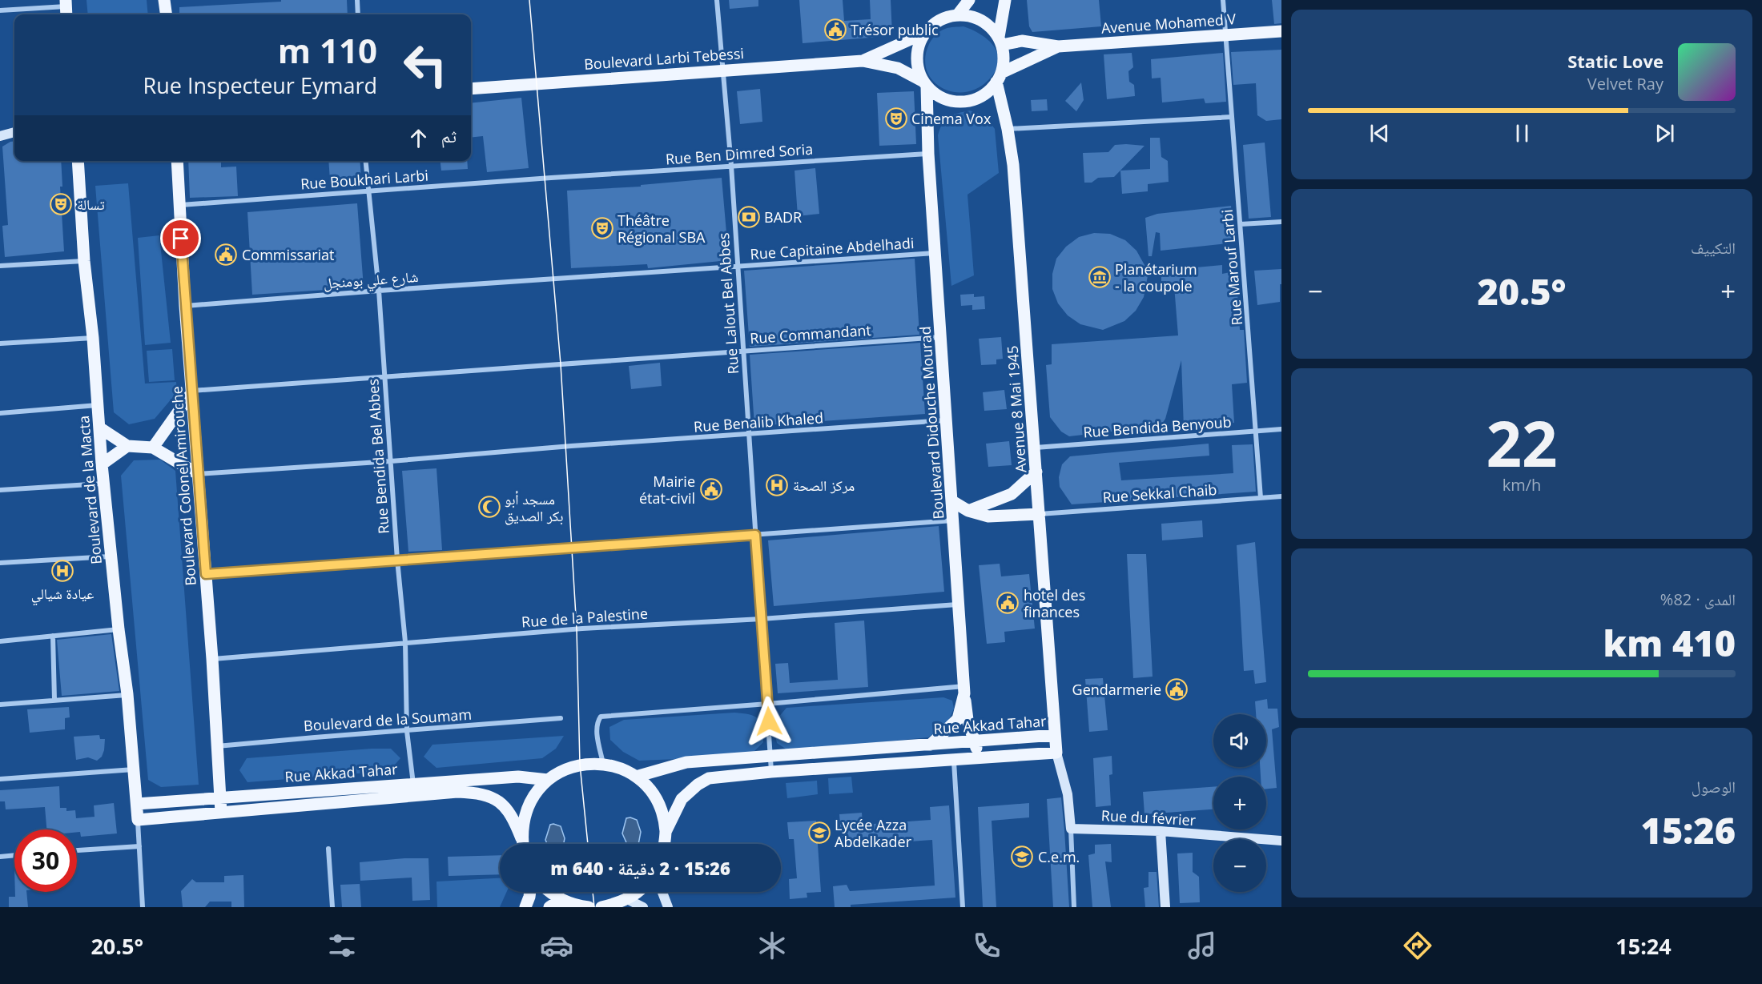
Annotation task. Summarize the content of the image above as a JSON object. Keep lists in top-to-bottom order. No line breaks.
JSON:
{"streets":{"main road":["Avenue Mohamed V","Boulevard Larbi Tebessi","Avenue 8 Mai 1945","Boulevard Didouche Mourad","Boulevard Colonel Amirouche","Boulevard de la Macta","Rue Akkad Tahar"],"street":["Rue Ben Dimred Soria","Rue Boukhari Larbi","Rue Capitaine Abdelhadi","Rue Marouf Larbi","شارع علي بومنجل","Rue Lalout Bel Abbes","Rue Commandant","Rue Benalib Khaled","Rue Bendida Benyoub","Rue Bendida Bel Abbes","Rue Sekkal Chaib","Rue de la Palestine","Boulevard de la Soumam","Rue du février"]},"crossings":[["Avenue Mohamed V","Rue Marouf Larbi"],["Boulevard Larbi Tebessi","Rue Lalout Bel Abbes"],["Rue Ben Dimred Soria","Rue Boukhari Larbi"],["Rue Ben Dimred Soria","Rue Lalout Bel Abbes"],["Rue Ben Dimred Soria","Boulevard Didouche Mourad"],["Rue Boukhari Larbi","Rue Bendida Bel Abbes"],["Rue Boukhari Larbi","Boulevard Colonel Amirouche"],["Rue Capitaine Abdelhadi","شارع علي بومنجل"],["Rue Capitaine Abdelhadi","Rue Lalout Bel Abbes"],["Rue Capitaine Abdelhadi","Boulevard Didouche Mourad"],["Rue Marouf Larbi","Rue Bendida Benyoub"],["Rue Marouf Larbi","Rue Sekkal Chaib"],["شارع علي بومنجل","Rue Bendida Bel Abbes"],["شارع علي بومنجل","Boulevard Colonel Amirouche"],["Rue Lalout Bel Abbes","Rue Commandant"],["Rue Lalout Bel Abbes","Rue Benalib Khaled"],["Rue Lalout Bel Abbes","Rue de la Palestine"],["Rue Lalout Bel Abbes","Rue Akkad Tahar"],["Rue Commandant","Boulevard Didouche Mourad"],["Rue Commandant","Rue Bendida Bel Abbes"],["Rue Commandant","Boulevard Colonel Amirouche"],["Avenue 8 Mai 1945","Boulevard Didouche Mourad"],["Avenue 8 Mai 1945","Rue Bendida Benyoub"],["Avenue 8 Mai 1945","Rue Sekkal Chaib"],["Avenue 8 Mai 1945","Rue Akkad Tahar"],["Rue Benalib Khaled","Boulevard Didouche Mourad"],["Rue Benalib Khaled","Rue Bendida Bel Abbes"],["Rue Benalib Khaled","Boulevard Colonel Amirouche"],["Boulevard Didouche Mourad","Rue de la Palestine"],["Boulevard Didouche Mourad","Rue Akkad Tahar"],["Rue Bendida Bel Abbes","Rue de la Palestine"],["Rue Bendida Bel Abbes","Boulevard de la Soumam"],["Rue Bendida Bel Abbes","Rue Akkad Tahar"],["Boulevard Colonel Amirouche","Rue de la Palestine"],["Boulevard Colonel Amirouche","Boulevard de la Soumam"],["Boulevard Colonel Amirouche","Rue Akkad Tahar"],["Boulevard de la Macta","Rue Akkad Tahar"]],"places":{"public building":["Trésor public","Commissariat","Mairie état-civil","hotel des finances","Gendarmerie"],"theatre":["Cinema Vox","تسالة","Théâtre Régional SBA"],"bank":["BADR"],"museum":["Planétarium - la coupole"],"hospital":["مركز الصحة","عيادة شيالي"],"mosque":["مسجد أبو بكر الصديق"],"school or university":["Lycée Azza Abdelkader","C.e.m."]},"page":{"turn":["110 m","Rue Inspecteur Eymard"],"song":["Static Love","Velvet Ray"],"then":"ثم","tile":["التكييف",["22","km/h"],["المدى · 82%","410 km"],["الوصول","15:26"]],"heat":["−","20.5°","+"],"map_buttons":["+","−"],"limit":"30","trip":"15:26 · 2 دقيقة · 640 m","tabs":["15:24","20.5°"]}}
